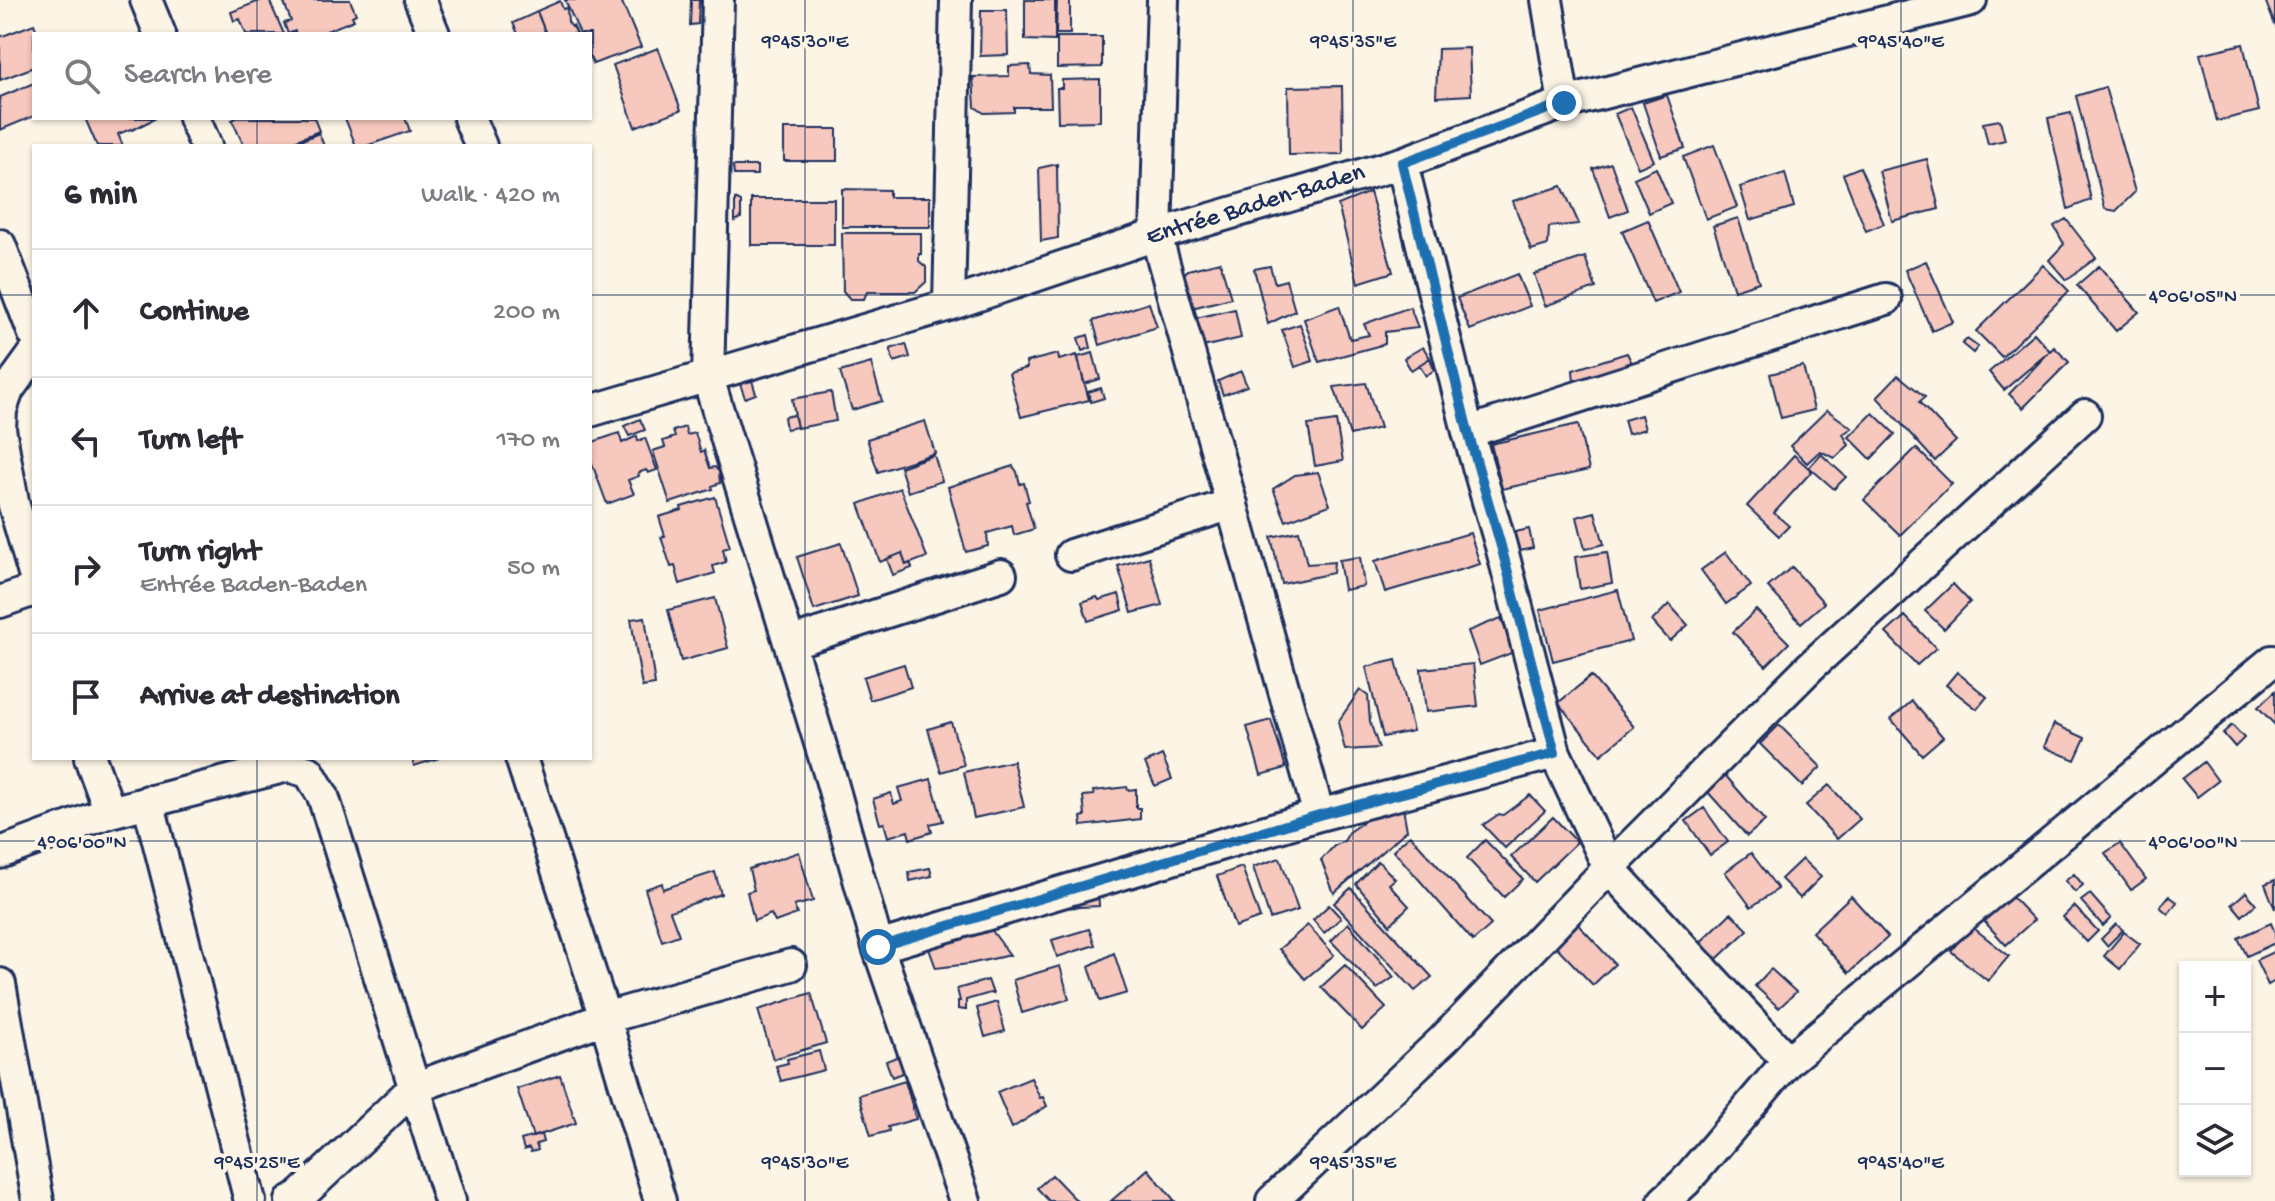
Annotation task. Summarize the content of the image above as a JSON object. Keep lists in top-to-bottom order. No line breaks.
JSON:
{"streets":{"street":["Entrée Baden-Baden"]},"page":{"search":"Search here","heading":["6 min","Walk · 420 m"],"list":[["Continue","200 m"],["Turn left","170 m"],["Turn right","Entrée Baden-Baden","50 m"],"Arrive at destination"],"map_buttons":["+","−"]},"coordinates":["9°45'30\"E","9°45'35\"E","9°45'40\"E","4°06'05\"N","4°06'00\"N","9°45'25\"E"]}
